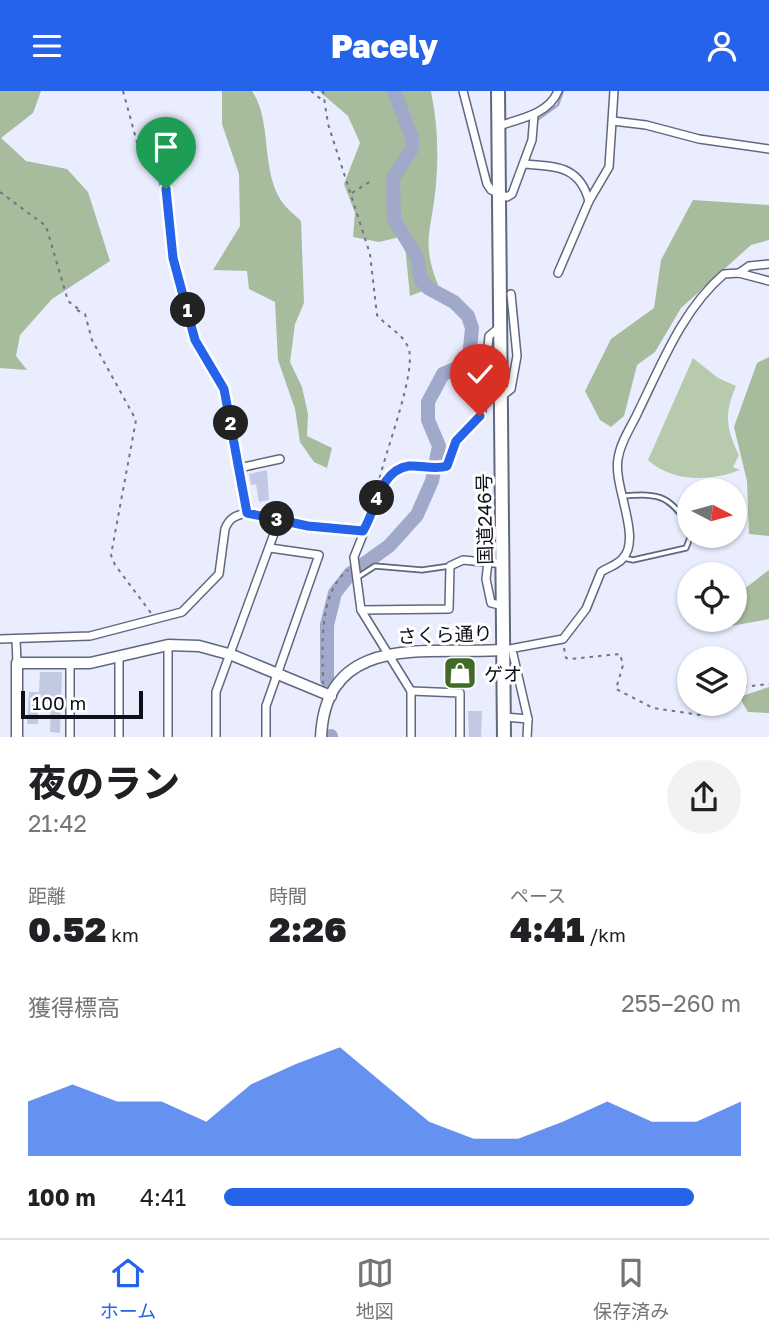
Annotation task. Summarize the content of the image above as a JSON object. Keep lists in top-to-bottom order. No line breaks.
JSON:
{"streets":{"highway":["国道246号"],"street":["さくら通り"]},"crossings":[["国道246号","さくら通り"]],"places":{"shop":["ゲオ"]},"scale_bar":"100 m","north":"right","page":{"header":"Pacely","pins":["1","2","4","3"],"scale":"100 m","heading":["夜のラン","21:42"],"stats":[["距離","0.52 km"],["時間","2:26"],["ペース","4:41 /km"]],"chart":["獲得標高","255–260 m"],"list":[{"name":"100 m","note":"4:41"}],"tabs":["ホーム","地図","保存済み"]}}
